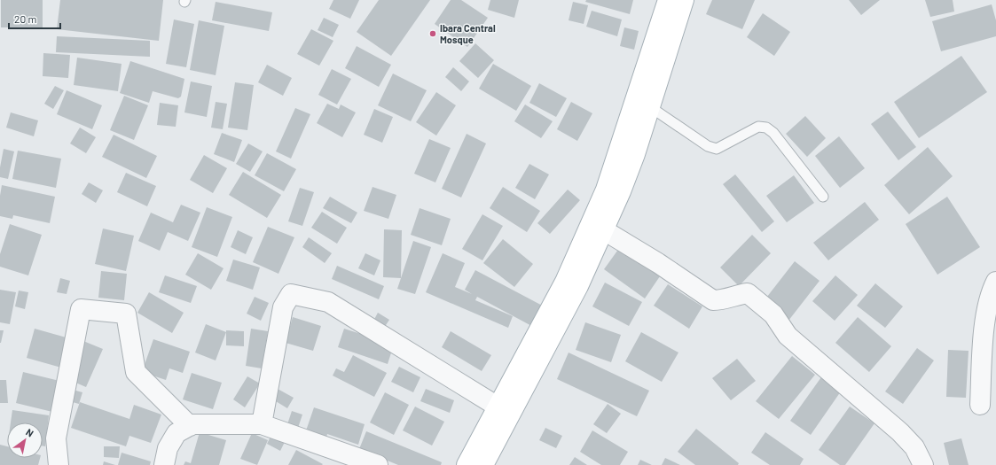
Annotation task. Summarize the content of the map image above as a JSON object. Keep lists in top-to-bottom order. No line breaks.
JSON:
{"places":["Ibara Central Mosque"],"scale_bar":"20 m","north":"top right"}
